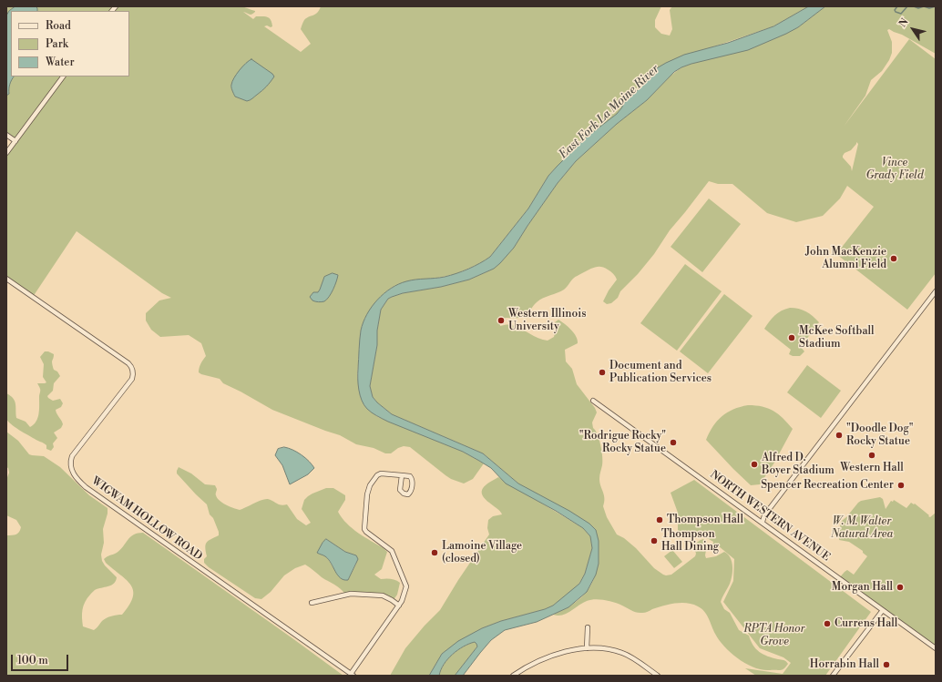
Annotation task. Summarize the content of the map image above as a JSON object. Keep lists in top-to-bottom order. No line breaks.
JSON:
{"streets":{"street":["NORTH WESTERN AVENUE","WIGWAM HOLLOW ROAD"]},"water":["East Fork La Moine River"],"parks":["Vince Grady Field","W. M. Walter Natural Area","RPTA Honor Grove"],"places":["John MacKenzie Alumni Field","Western Illinois University","McKee Softball Stadium","Document and Publication Services","\"Doodle Dog\" Rocky Statue","\"Rodrigue Rocky\" Rocky Statue","Western Hall","Alfred D. Boyer Stadium","Spencer Recreation Center","Thompson Hall","Thompson Hall Dining","Lamoine Village (closed)","Morgan Hall","Currens Hall","Horrabin Hall"],"legend":["Road","Park","Water"],"scale_bar":"100 m","north":"top left"}
